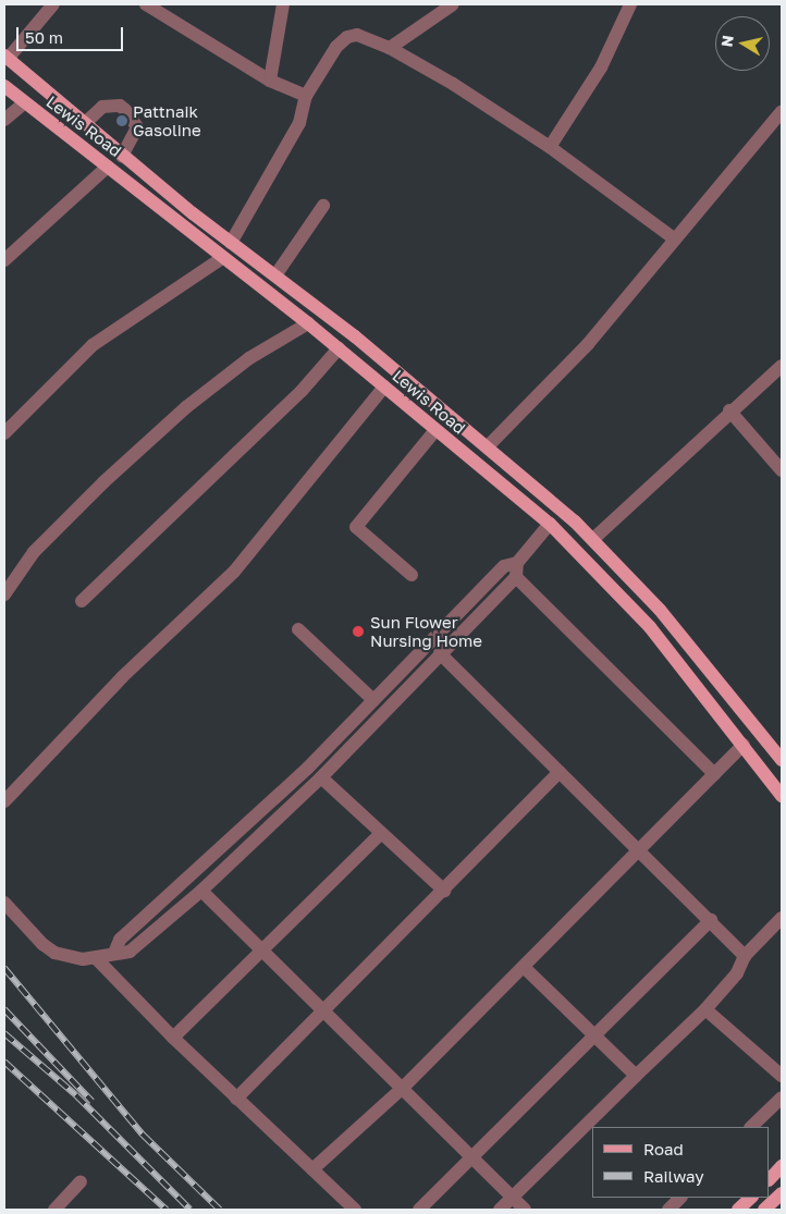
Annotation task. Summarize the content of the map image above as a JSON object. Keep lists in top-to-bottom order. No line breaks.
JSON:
{"streets":{"main road":["Lewis Road"]},"places":["Pattnaik Gasoline","Sun Flower Nursing Home"],"legend":["Road","Railway"],"scale_bar":"50 m","north":"left"}
